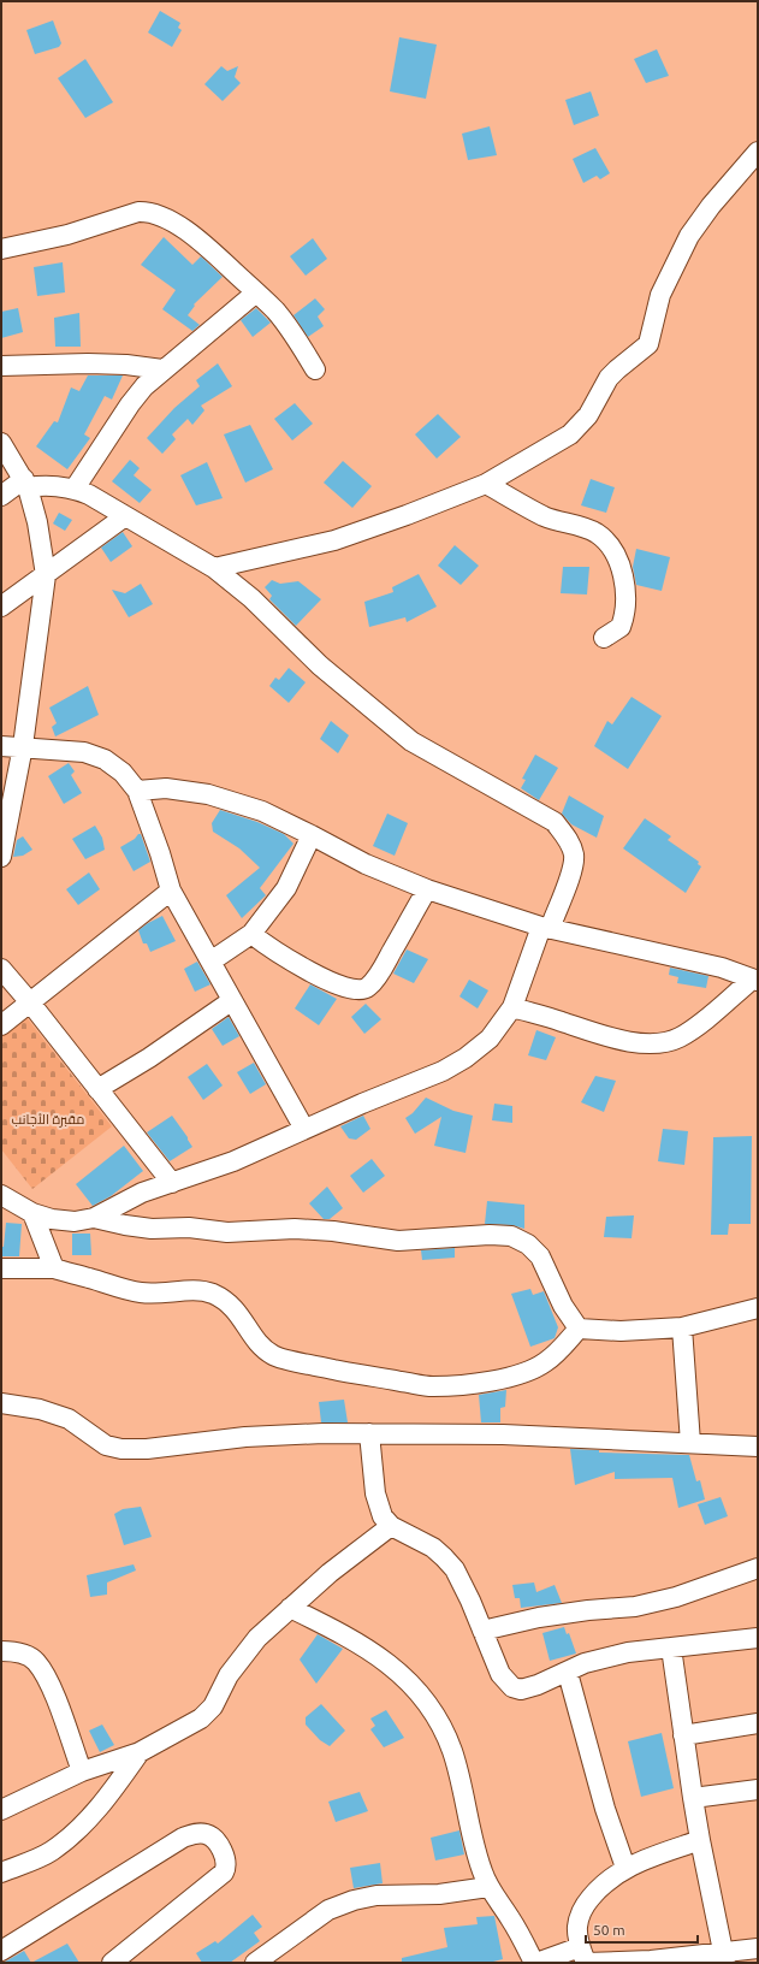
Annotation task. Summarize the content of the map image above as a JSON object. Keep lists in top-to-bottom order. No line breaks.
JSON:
{"parks":["مقبرة الأجانب"],"scale_bar":"50 m"}
